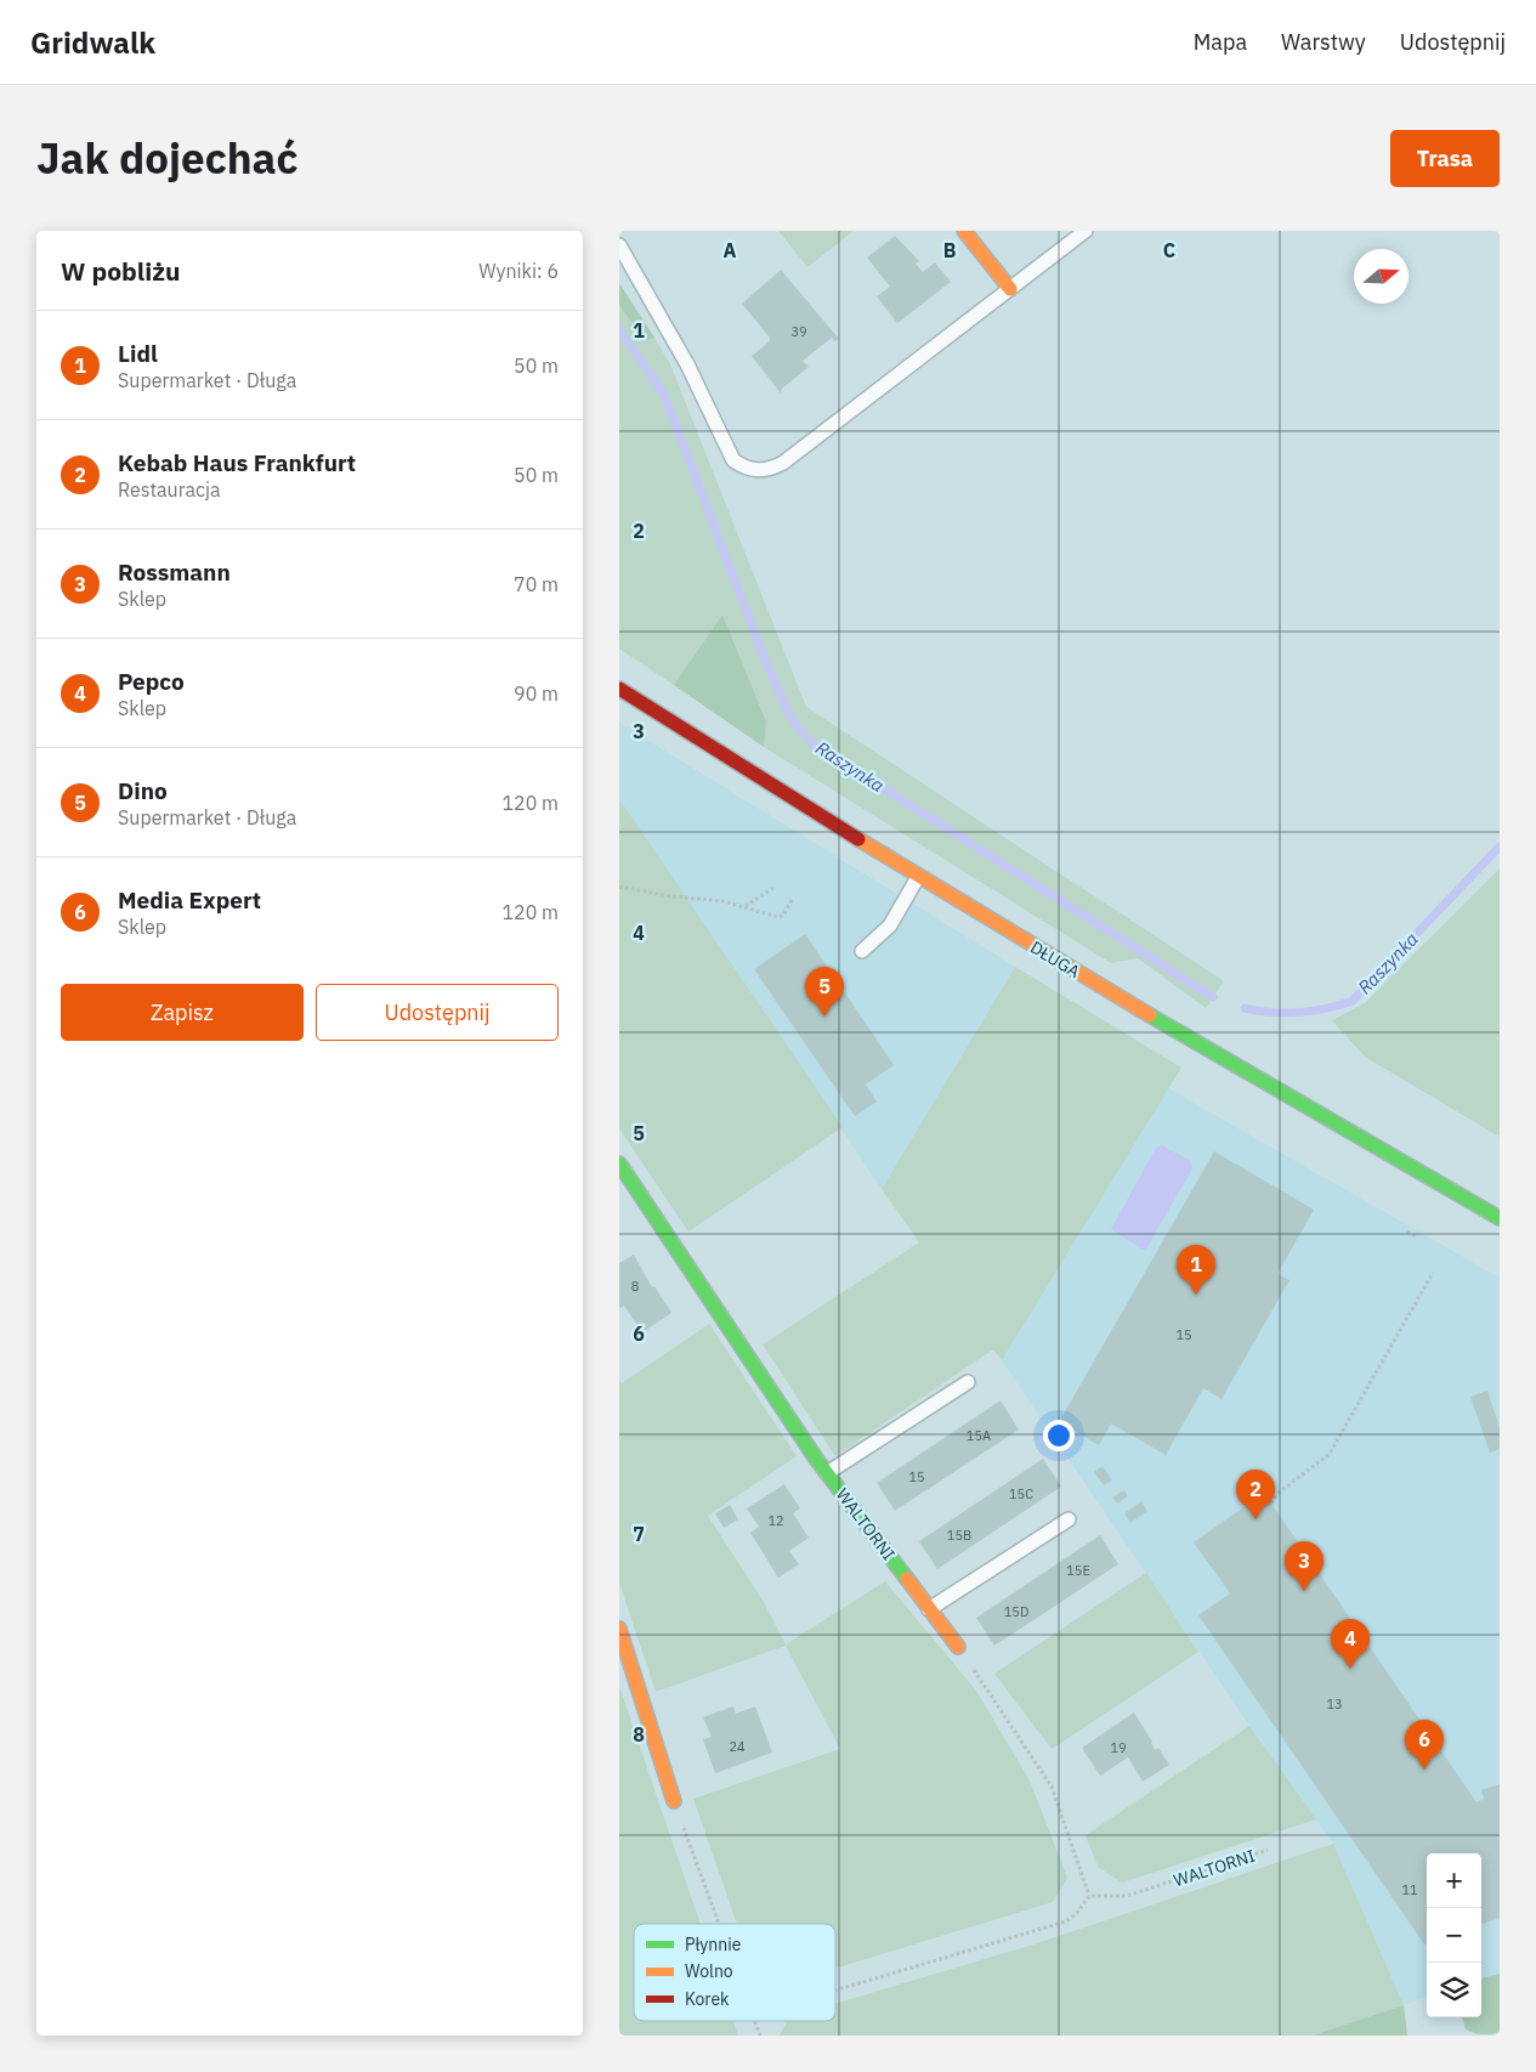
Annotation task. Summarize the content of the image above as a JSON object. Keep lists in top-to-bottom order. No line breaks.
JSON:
{"streets":{"street":["DŁUGA","WALTORNI"]},"water":["Raszynka"],"house_numbers":["39","8","15","15A","15","15C","12","15B","15E","15D","13","24","19","11"],"legend":["Płynnie","Wolno","Korek"],"north":"right","page":{"header":"Gridwalk","nav":["Mapa","Warstwy","Udostępnij"],"title":"Jak dojechać","buttons":["Trasa",["Zapisz","Udostępnij"]],"heading":["W pobliżu","Wyniki: 6"],"list":[{"mark":"1","name":"Lidl","note":"Supermarket · Długa","value":"50 m"},{"mark":"2","name":"Kebab Haus Frankfurt","note":"Restauracja","value":"50 m"},{"mark":"3","name":"Rossmann","note":"Sklep","value":"70 m"},{"mark":"4","name":"Pepco","note":"Sklep","value":"90 m"},{"mark":"5","name":"Dino","note":"Supermarket · Długa","value":"120 m"},{"mark":"6","name":"Media Expert","note":"Sklep","value":"120 m"}],"pins":["5","1","2","3","4","6"],"map_buttons":["+","−"]},"grid":{"columns":["A","B","C"],"rows":["1","2","3","4","5","6","7","8"]}}
